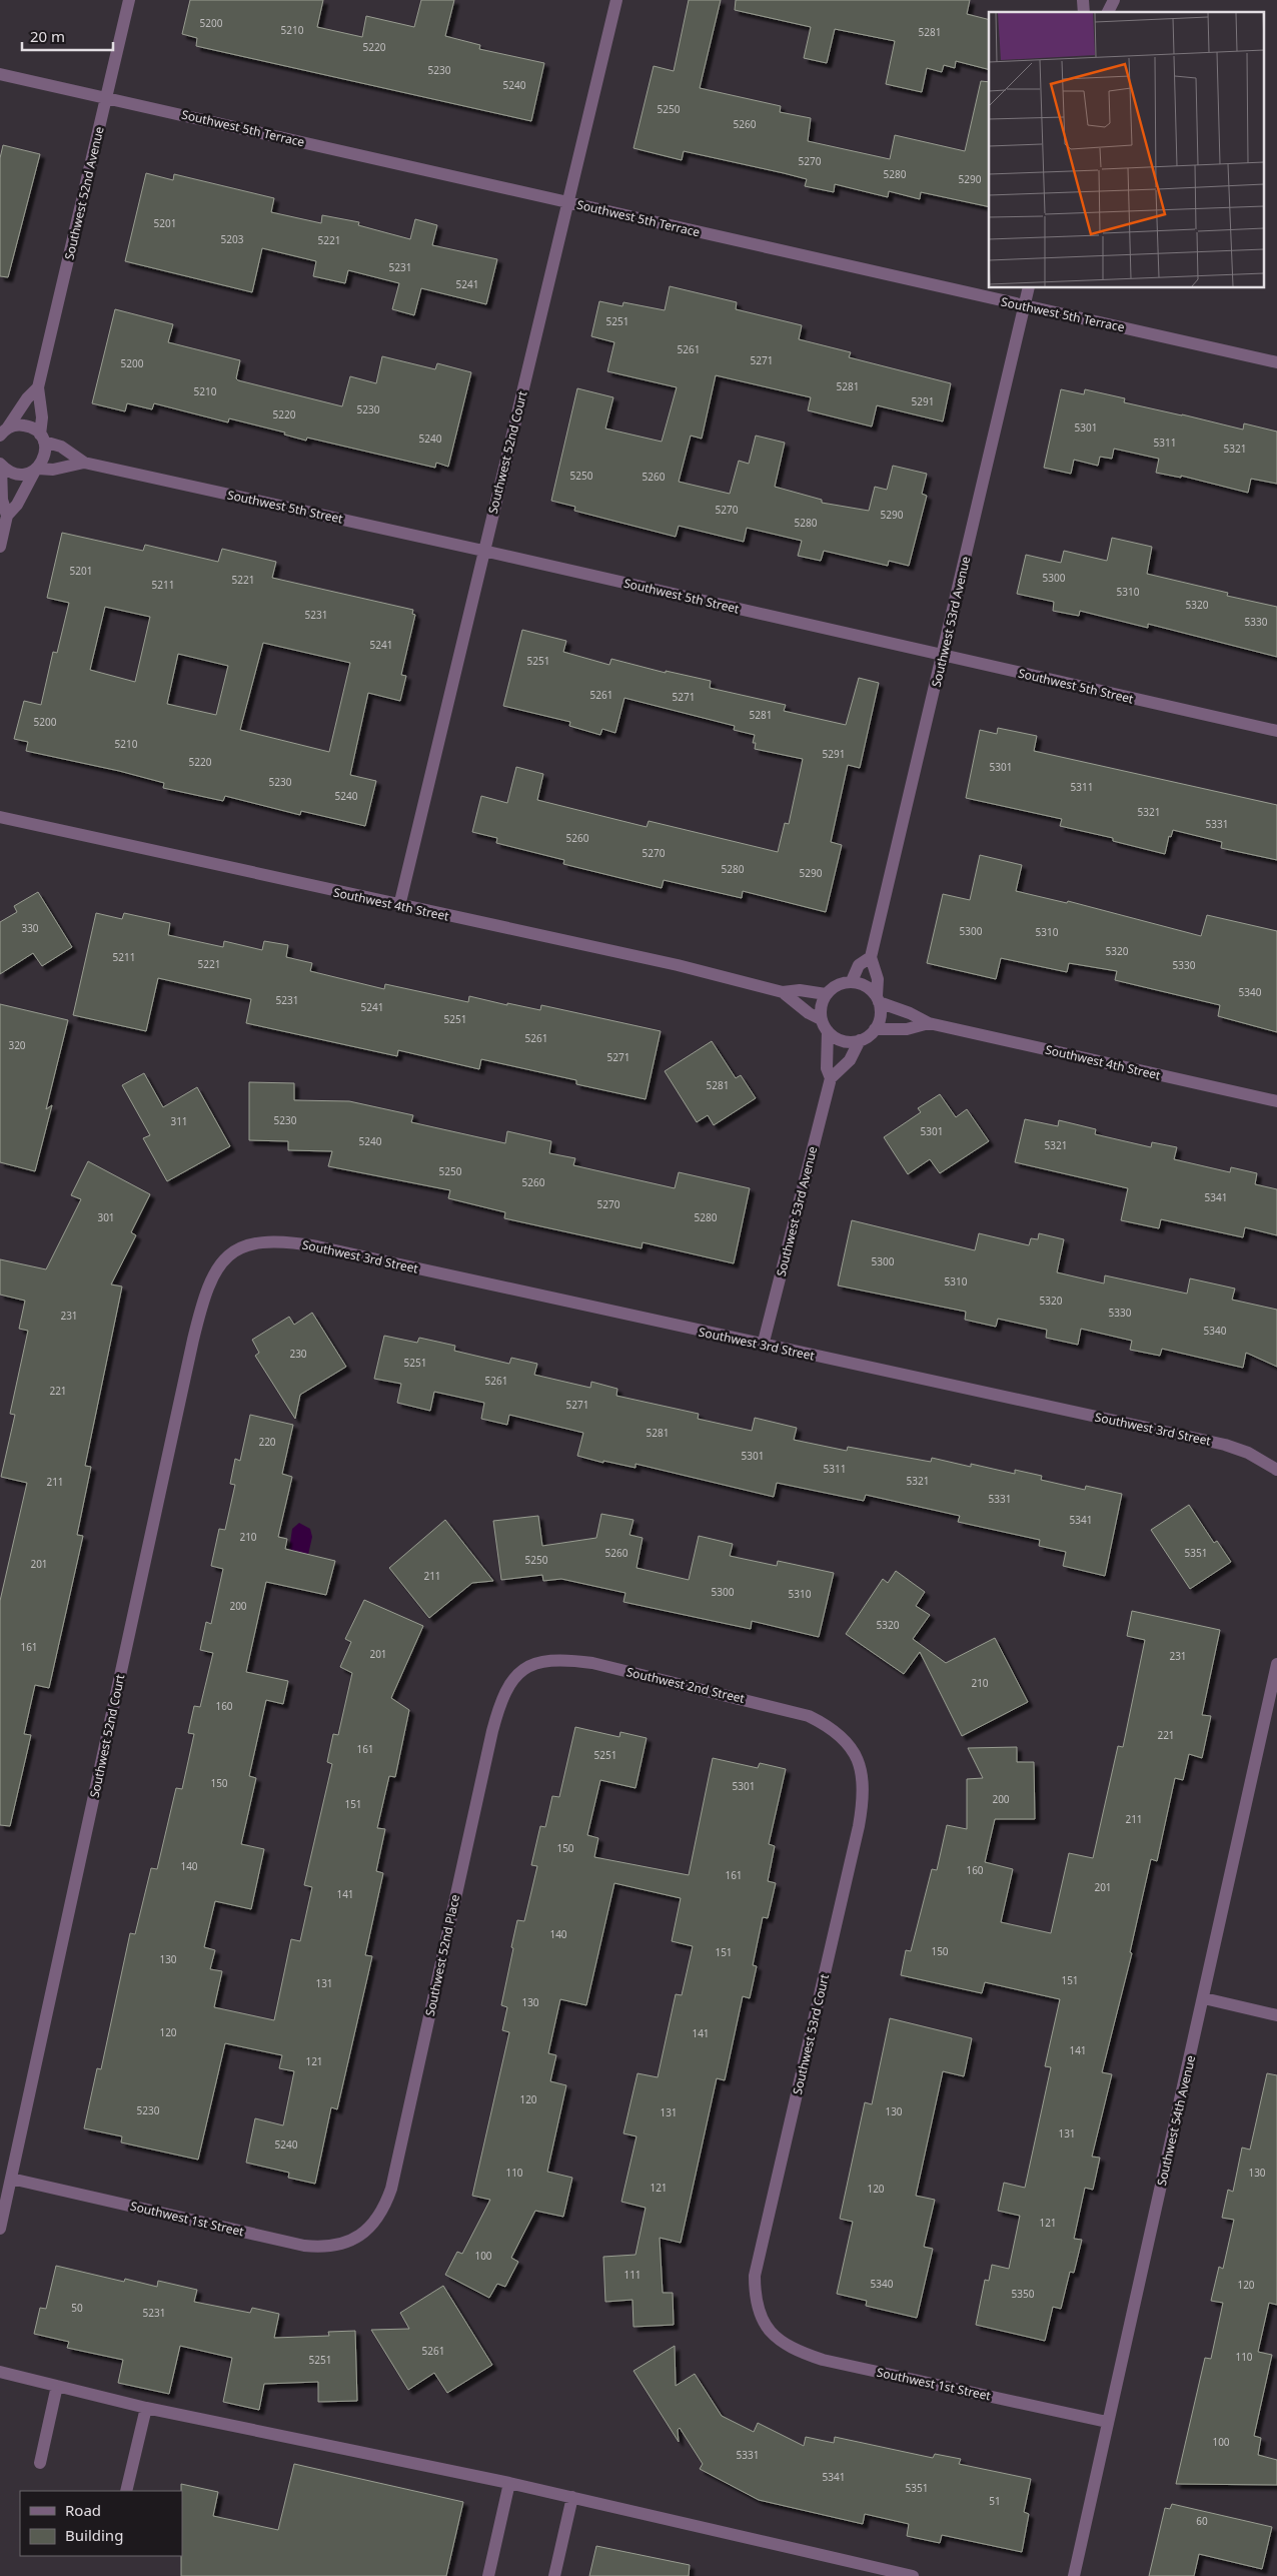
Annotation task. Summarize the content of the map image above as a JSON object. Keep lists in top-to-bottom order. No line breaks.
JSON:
{"streets":{"street":["Southwest 5th Terrace","Southwest 52nd Avenue","Southwest 52nd Court","Southwest 5th Street","Southwest 53rd Avenue","Southwest 4th Street","Southwest 3rd Street","Southwest 2nd Street","Southwest 52nd Place","Southwest 53rd Court","Southwest 54th Avenue","Southwest 1st Street"]},"crossings":[["Southwest 5th Terrace","Southwest 52nd Avenue"],["Southwest 5th Terrace","Southwest 52nd Court"],["Southwest 5th Terrace","Southwest 53rd Avenue"],["Southwest 52nd Avenue","Southwest 5th Street"],["Southwest 52nd Court","Southwest 5th Street"],["Southwest 52nd Court","Southwest 4th Street"],["Southwest 52nd Court","Southwest 3rd Street"],["Southwest 52nd Court","Southwest 1st Street"],["Southwest 5th Street","Southwest 53rd Avenue"],["Southwest 53rd Avenue","Southwest 4th Street"],["Southwest 53rd Avenue","Southwest 3rd Street"],["Southwest 2nd Street","Southwest 52nd Place"],["Southwest 2nd Street","Southwest 53rd Court"],["Southwest 52nd Place","Southwest 1st Street"],["Southwest 53rd Court","Southwest 1st Street"],["Southwest 54th Avenue","Southwest 1st Street"]],"house_numbers":["5200","5210","5281","5220","5230","5240","5250","5260","5270","5280","5290","5201","5203","5221","5231","5241","5251","5261","5271","5200","5281","5210","5291","5230","5220","5301","5240","5311","5321","5250","5260","5270","5290","5280","5201","5300","5221","5211","5310","5320","5231","5330","5241","5251","5261","5271","5281","5200","5210","5291","5220","5301","5230","5311","5240","5321","5331","5260","5270","5280","5290","330","5300","5310","5320","5211","5221","5330","5340","5231","5241","5251","5261","320","5271","5281","5230","311","5301","5240","5321","5250","5260","5341","5270","301","5280","5300","5310","5320","5330","231","5340","230","5251","5261","221","5271","5281","220","5301","5311","5321","211","5331","5341","210","5260","5351","5250","201","211","5300","5310","200","5320","161","201","231","210","160","221","161","5251","150","5301","200","151","211","150","140","160","161","201","141","140","150","151","130","151","131","130","120","141","141","121","120","5230","130","131","131","5240","110","130","121","120","121","100","111","5340","120","5350","50","5231","5261","110","5251","100","5331","5341","5351","51","60"],"legend":["Road","Building"],"scale_bar":"20 m"}
